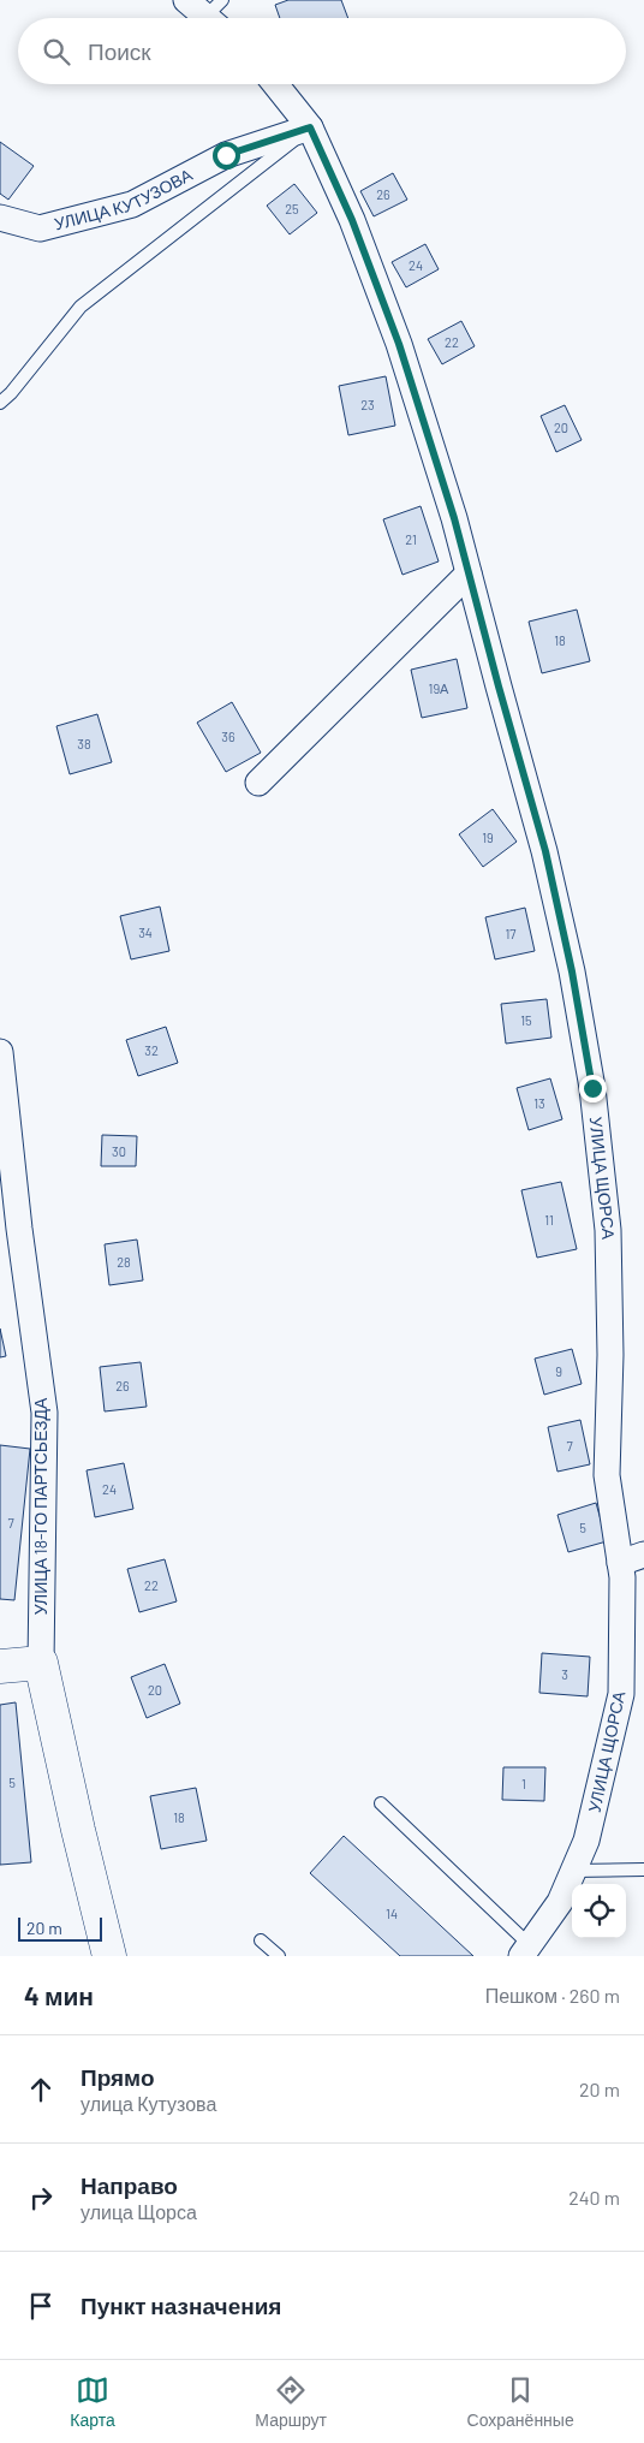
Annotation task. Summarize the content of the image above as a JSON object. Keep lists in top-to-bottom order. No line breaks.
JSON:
{"streets":{"street":["УЛИЦА КУТУЗОВА","УЛИЦА ЩОРСА","УЛИЦА 18-ГО ПАРТСЬЕЗДА"]},"crossings":[["УЛИЦА КУТУЗОВА","УЛИЦА ЩОРСА"]],"house_numbers":["26","25","24","22","23","20","21","18","19А","36","38","19","34","17","15","32","13","30","11","28","9","26","7","24","7","5","22","3","20","5","1","18","14"],"scale_bar":"20 m","page":{"search":"Поиск","scale":"20 m","heading":["4 мин","Пешком · 260 m"],"list":[["Прямо","улица Кутузова","20 m"],["Направо","улица Щорса","240 m"],"Пункт назначения"],"nav":["Карта","Маршрут","Сохранённые"]}}
